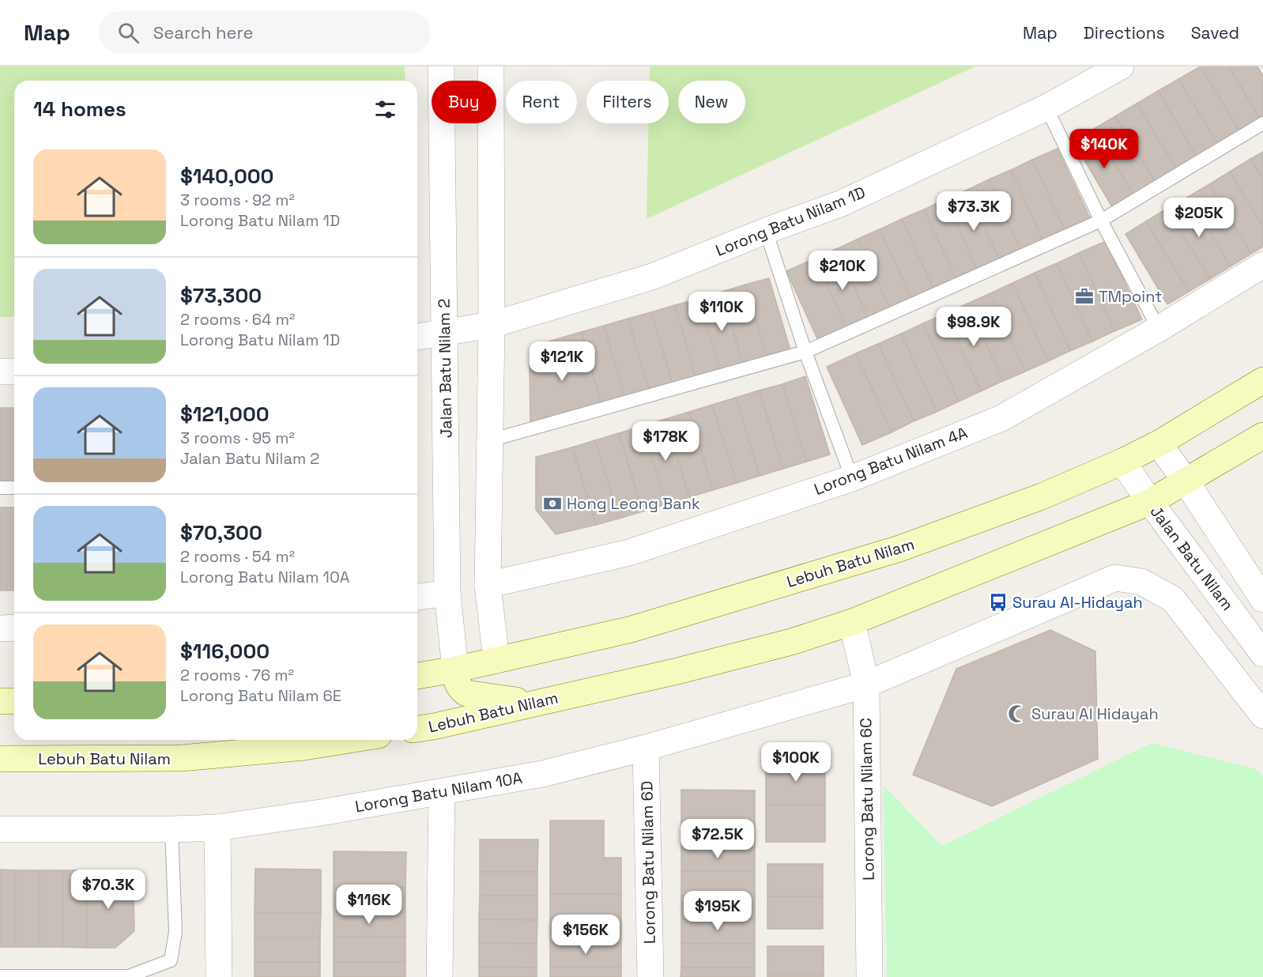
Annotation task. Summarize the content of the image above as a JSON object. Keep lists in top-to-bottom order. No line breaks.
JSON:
{"streets":{"main road":["Lebuh Batu Nilam"],"street":["Lorong Batu Nilam 1D","Jalan Batu Nilam 2","Lorong Batu Nilam 4A","Jalan Batu Nilam","Lorong Batu Nilam 10A","Lorong Batu Nilam 6C","Lorong Batu Nilam 6D"]},"crossings":[["Lorong Batu Nilam 1D","Jalan Batu Nilam 2"],["Jalan Batu Nilam 2","Lebuh Batu Nilam"],["Jalan Batu Nilam","Lebuh Batu Nilam"],["Lebuh Batu Nilam","Lorong Batu Nilam 6C"],["Lorong Batu Nilam 10A","Lorong Batu Nilam 6C"],["Lorong Batu Nilam 10A","Lorong Batu Nilam 6D"]],"places":{"office":["TMpoint"],"bank":["Hong Leong Bank"],"bus stop":["Surau Al-Hidayah"],"mosque":["Surau Al Hidayah"]},"page":{"header":"Map","search":"Search here","nav":["Map","Directions","Saved"],"chip":["Buy","Rent","Filters","New"],"heading":"14 homes","price":["$140K","$73.3K","$205K","$210K","$110K","$98.9K","$121K","$178K","$100K","$72.5K","$70.3K","$116K","$195K","$156K"],"list":[{"name":"$140,000","note":"3 rooms · 92 m² · Lorong Batu Nilam 1D"},{"name":"$73,300","note":"2 rooms · 64 m² · Lorong Batu Nilam 1D"},{"name":"$121,000","note":"3 rooms · 95 m² · Jalan Batu Nilam 2"},{"name":"$70,300","note":"2 rooms · 54 m² · Lorong Batu Nilam 10A"},{"name":"$116,000","note":"2 rooms · 76 m² · Lorong Batu Nilam 6E"}]}}
